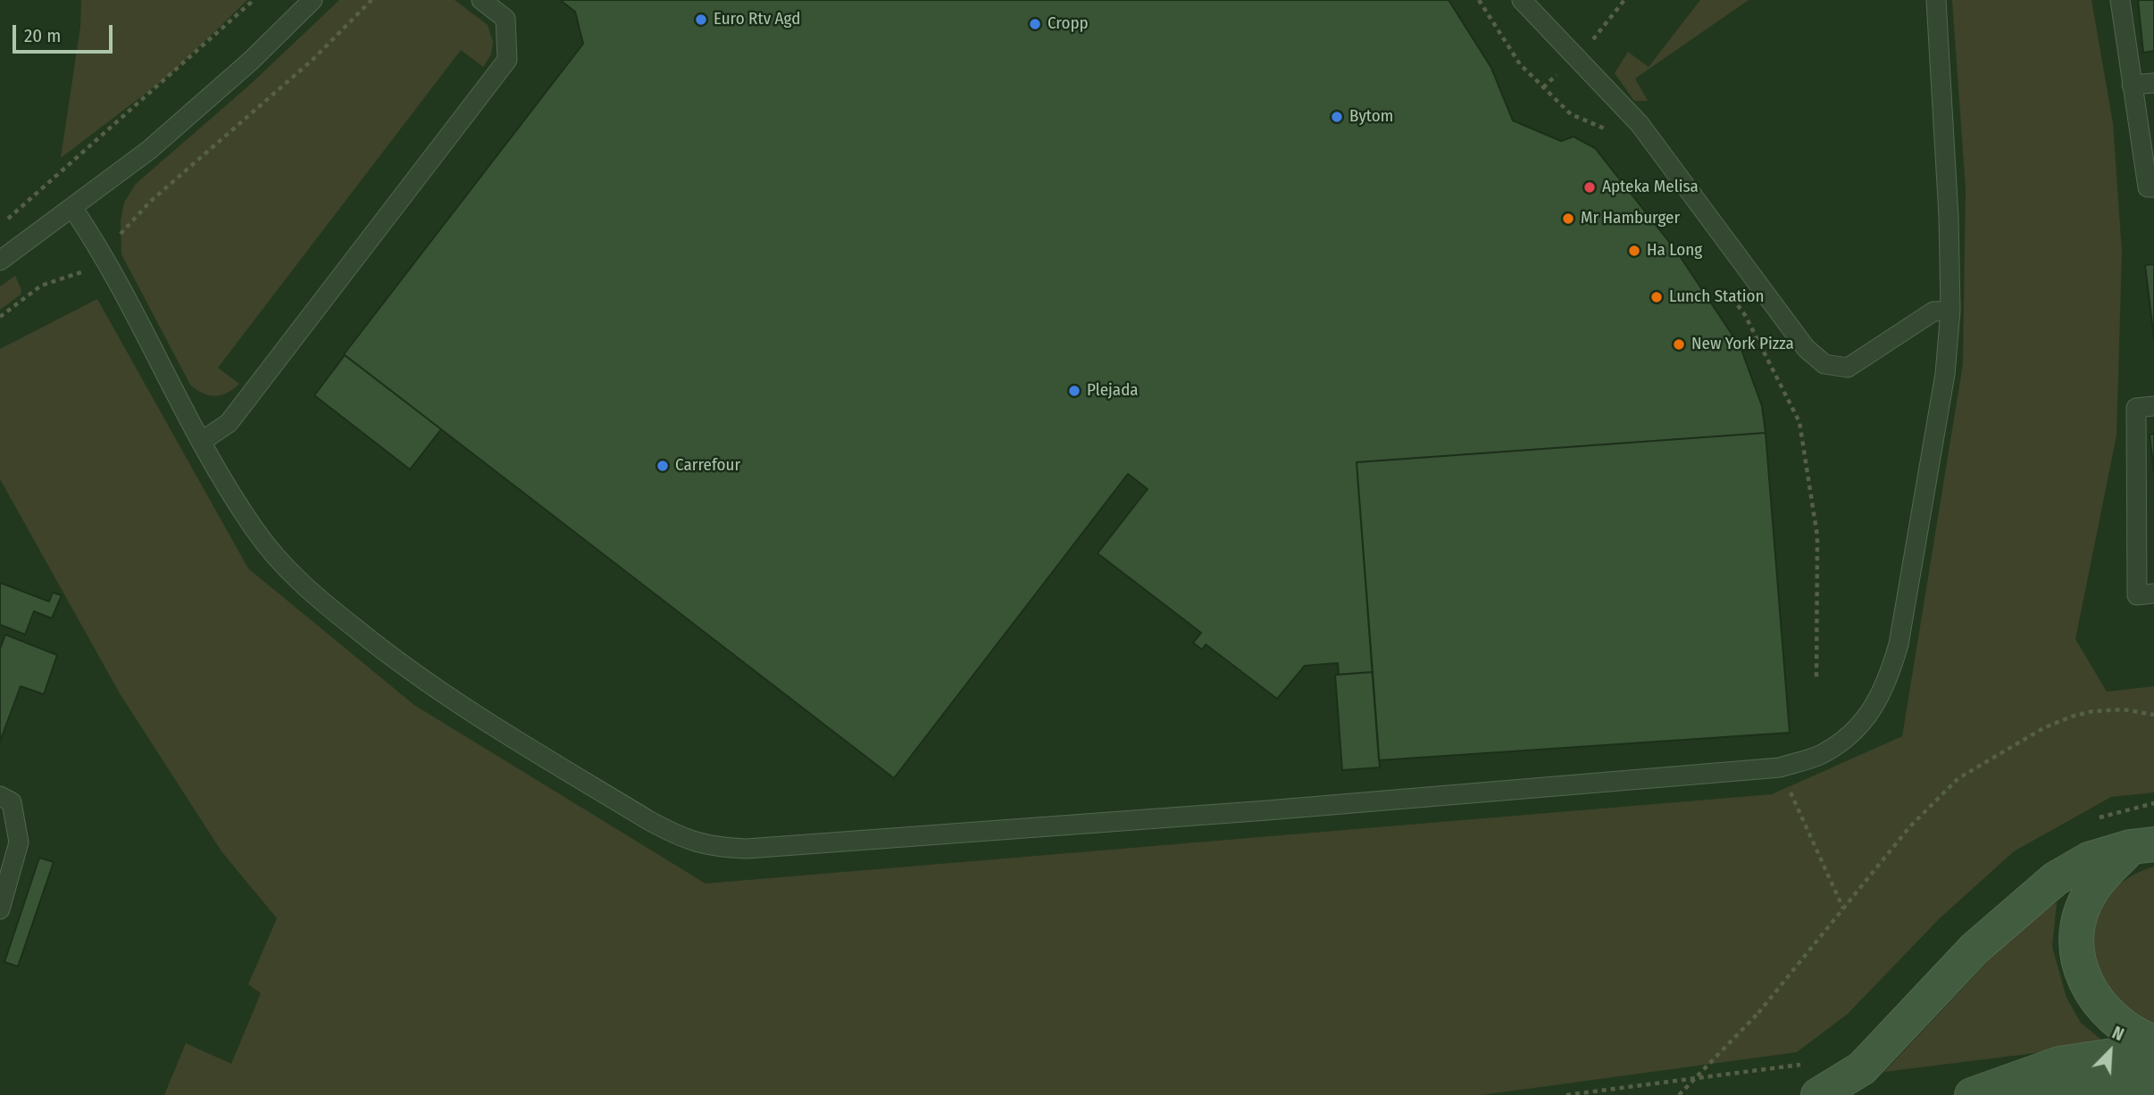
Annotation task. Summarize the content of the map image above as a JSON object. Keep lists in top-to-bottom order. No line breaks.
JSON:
{"places":["Euro Rtv Agd","Cropp","Bytom","Apteka Melisa","Mr Hamburger","Ha Long","Lunch Station","New York Pizza","Plejada","Carrefour"],"scale_bar":"20 m","north":"top right"}
